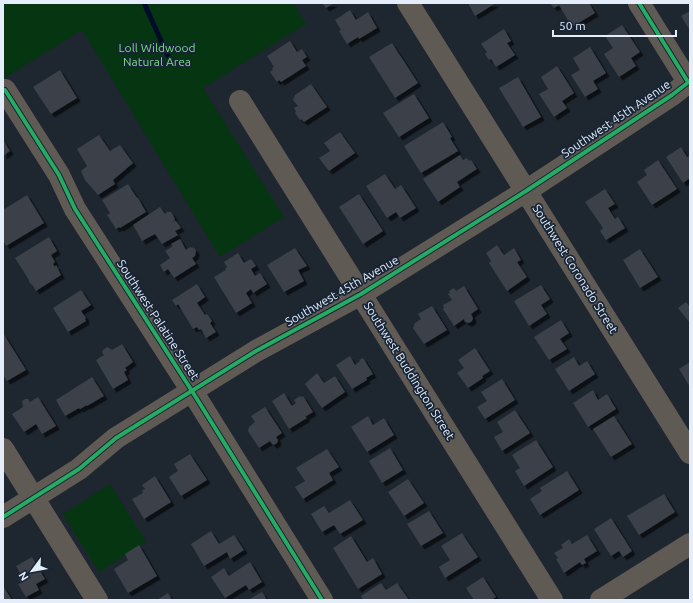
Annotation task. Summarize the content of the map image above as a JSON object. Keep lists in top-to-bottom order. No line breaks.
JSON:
{"streets":{"street":["Southwest 45th Avenue","Southwest Coronado Street","Southwest Palatine Street","Southwest Buddington Street"]},"crossings":[["Southwest 45th Avenue","Southwest Coronado Street"],["Southwest 45th Avenue","Southwest Palatine Street"],["Southwest 45th Avenue","Southwest Buddington Street"]],"parks":["Loll Wildwood Natural Area"],"scale_bar":"50 m","north":"bottom left"}
